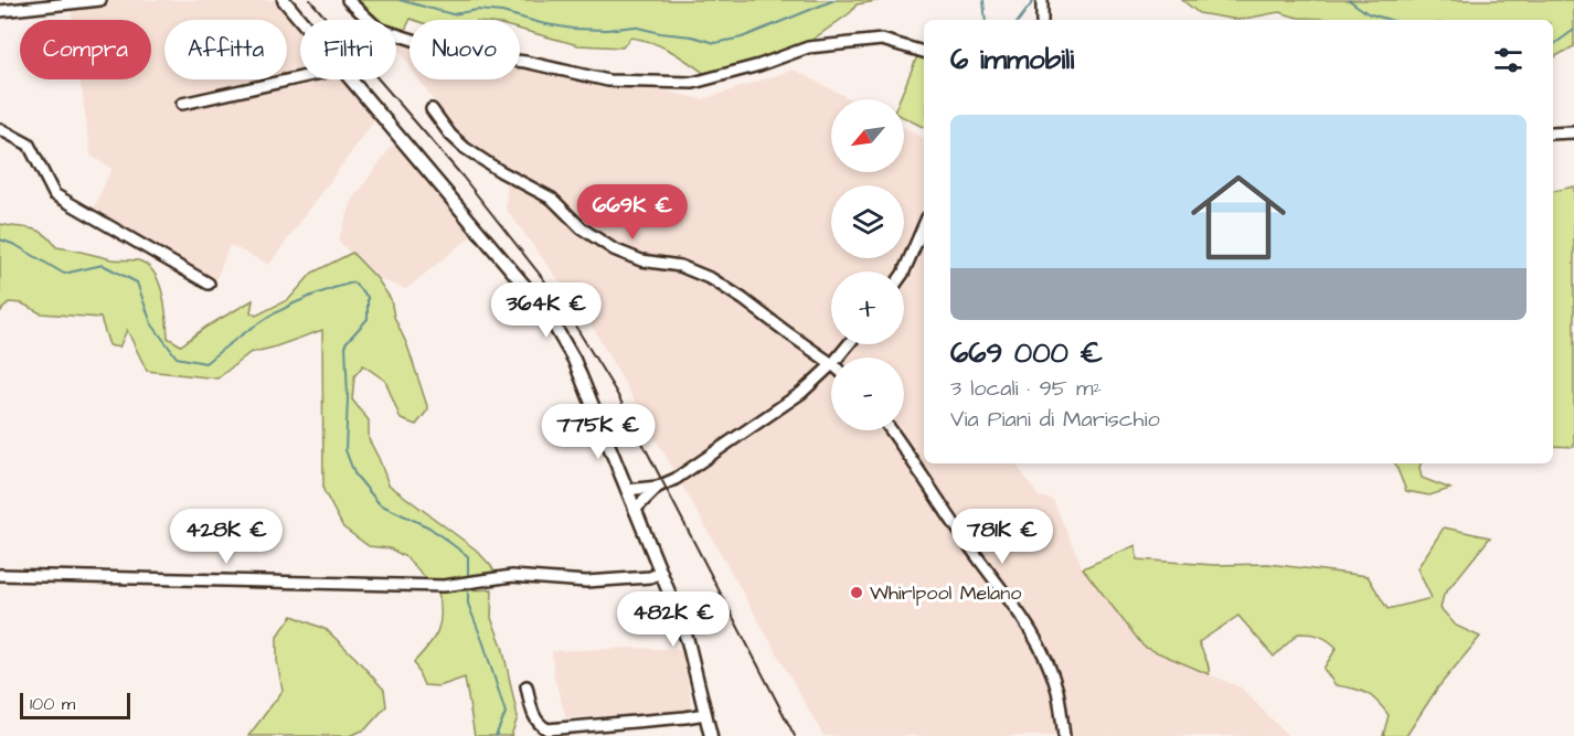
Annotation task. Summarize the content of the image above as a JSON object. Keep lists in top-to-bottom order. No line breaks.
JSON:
{"places":["Whirlpool Melano"],"scale_bar":"100 m","north":"bottom left","page":{"chip":["Compra","Affitta","Filtri","Nuovo"],"heading":"6 immobili","map_buttons":["+","−"],"list":[{"name":"669 000 €","note":"3 locali · 95 m² · Via Piani di Marischio"}],"price":["669K €","364K €","775K €","428K €","781K €","482K €"],"scale":"100 m"}}
